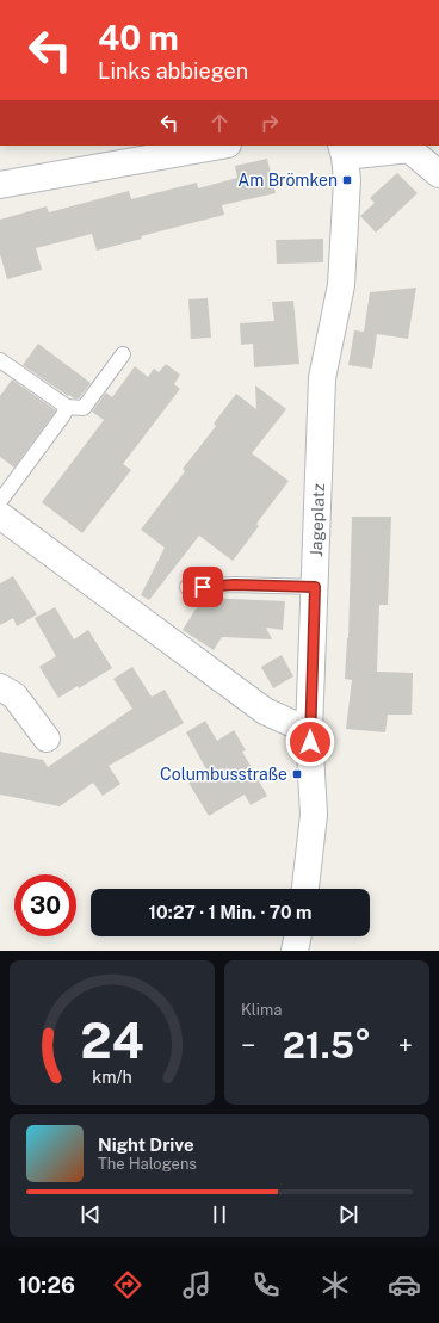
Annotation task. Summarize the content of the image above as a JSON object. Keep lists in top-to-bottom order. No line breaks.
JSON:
{"streets":{"street":["Jageplatz"]},"places":{"transit":["Am Brömken","Columbusstraße"]},"page":{"turn":["40 m","Links abbiegen"],"limit":"30","trip":"10:27 · 1 Min. · 70 m","tile":"Klima","heat":["−","21.5°","+"],"song":["Night Drive","The Halogens"],"tabs":"10:26","gauge":["24","km/h"]}}
